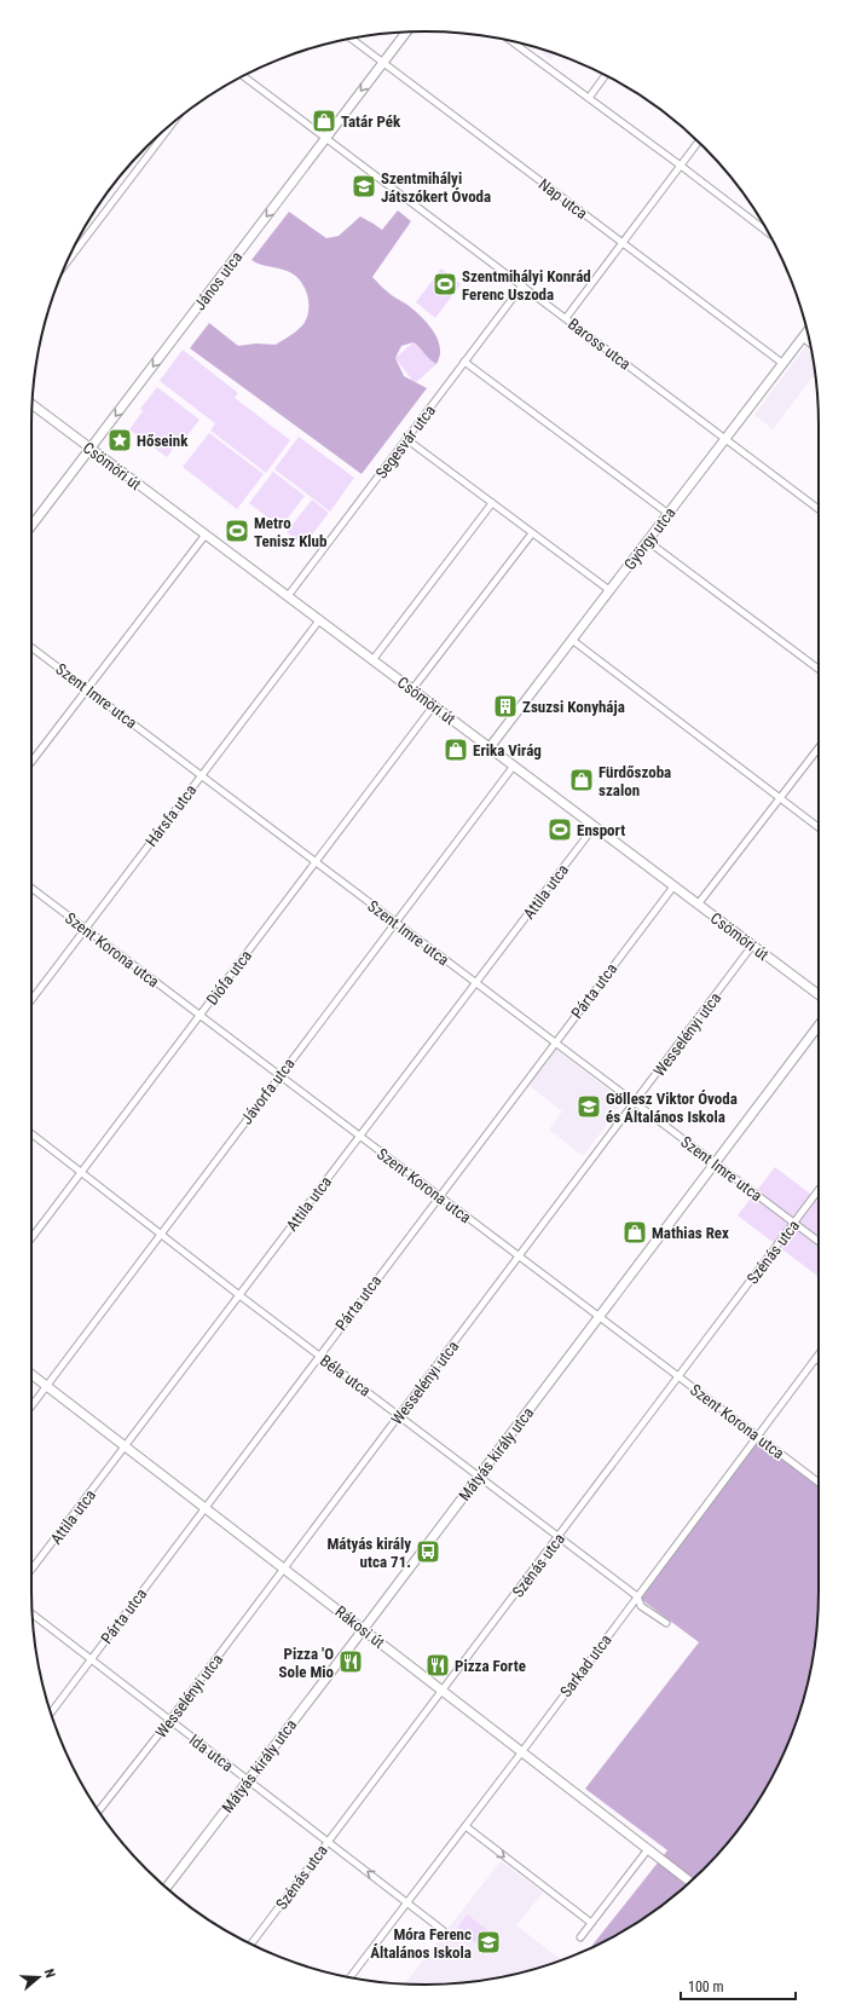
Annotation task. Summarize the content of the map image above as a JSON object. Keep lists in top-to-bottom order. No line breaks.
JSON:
{"streets":{"street":["Nap utca","János utca","Baross utca","Segesvár utca","Csömöri út","György utca","Szent Imre utca","Hársfa utca","Attila utca","Szent Korona utca","Diófa utca","Párta utca","Wesselényi utca","Jávorfa utca","Szénás utca","Béla utca","Mátyás király utca","Rákosi út","Sarkad utca","Ida utca"]},"crossings":[["Nap utca","János utca"],["Nap utca","György utca"],["János utca","Baross utca"],["János utca","Csömöri út"],["Baross utca","Segesvár utca"],["Baross utca","György utca"],["Segesvár utca","Csömöri út"],["Csömöri út","György utca"],["Csömöri út","Hársfa utca"],["Csömöri út","Attila utca"],["Csömöri út","Diófa utca"],["Csömöri út","Párta utca"],["Csömöri út","Wesselényi utca"],["Csömöri út","Jávorfa utca"],["Szent Imre utca","Hársfa utca"],["Szent Imre utca","Attila utca"],["Szent Imre utca","Diófa utca"],["Szent Imre utca","Párta utca"],["Szent Imre utca","Wesselényi utca"],["Szent Imre utca","Jávorfa utca"],["Szent Imre utca","Szénás utca"],["Szent Imre utca","Mátyás király utca"],["Hársfa utca","Szent Korona utca"],["Attila utca","Szent Korona utca"],["Attila utca","Béla utca"],["Attila utca","Rákosi út"],["Szent Korona utca","Diófa utca"],["Szent Korona utca","Párta utca"],["Szent Korona utca","Wesselényi utca"],["Szent Korona utca","Jávorfa utca"],["Szent Korona utca","Szénás utca"],["Szent Korona utca","Mátyás király utca"],["Szent Korona utca","Sarkad utca"],["Diófa utca","Béla utca"],["Párta utca","Béla utca"],["Párta utca","Rákosi út"],["Párta utca","Ida utca"],["Wesselényi utca","Béla utca"],["Wesselényi utca","Rákosi út"],["Wesselényi utca","Ida utca"],["Jávorfa utca","Béla utca"],["Jávorfa utca","Rákosi út"],["Szénás utca","Béla utca"],["Szénás utca","Rákosi út"],["Szénás utca","Ida utca"],["Béla utca","Mátyás király utca"],["Béla utca","Sarkad utca"],["Mátyás király utca","Rákosi út"],["Mátyás király utca","Ida utca"],["Rákosi út","Sarkad utca"],["Sarkad utca","Ida utca"]],"one_way":["János utca"],"places":{"shop":["Tatár Pék","Erika Virág","Fürdőszoba szalon","Mathias Rex"],"school or university":["Szentmihályi Játszókert Óvoda","Göllesz Viktor Óvoda és Általános Iskola","Móra Ferenc Általános Iskola"],"sports":["Szentmihályi Konrád Ferenc Uszoda","Metro Tenisz Klub","Ensport"],"place":["Hőseink"],"building":["Zsuzsi Konyhája"],"bus stop":["Mátyás király utca 71."],"restaurant":["Pizza 'O Sole Mio","Pizza Forte"]},"scale_bar":"100 m","north":"right"}
